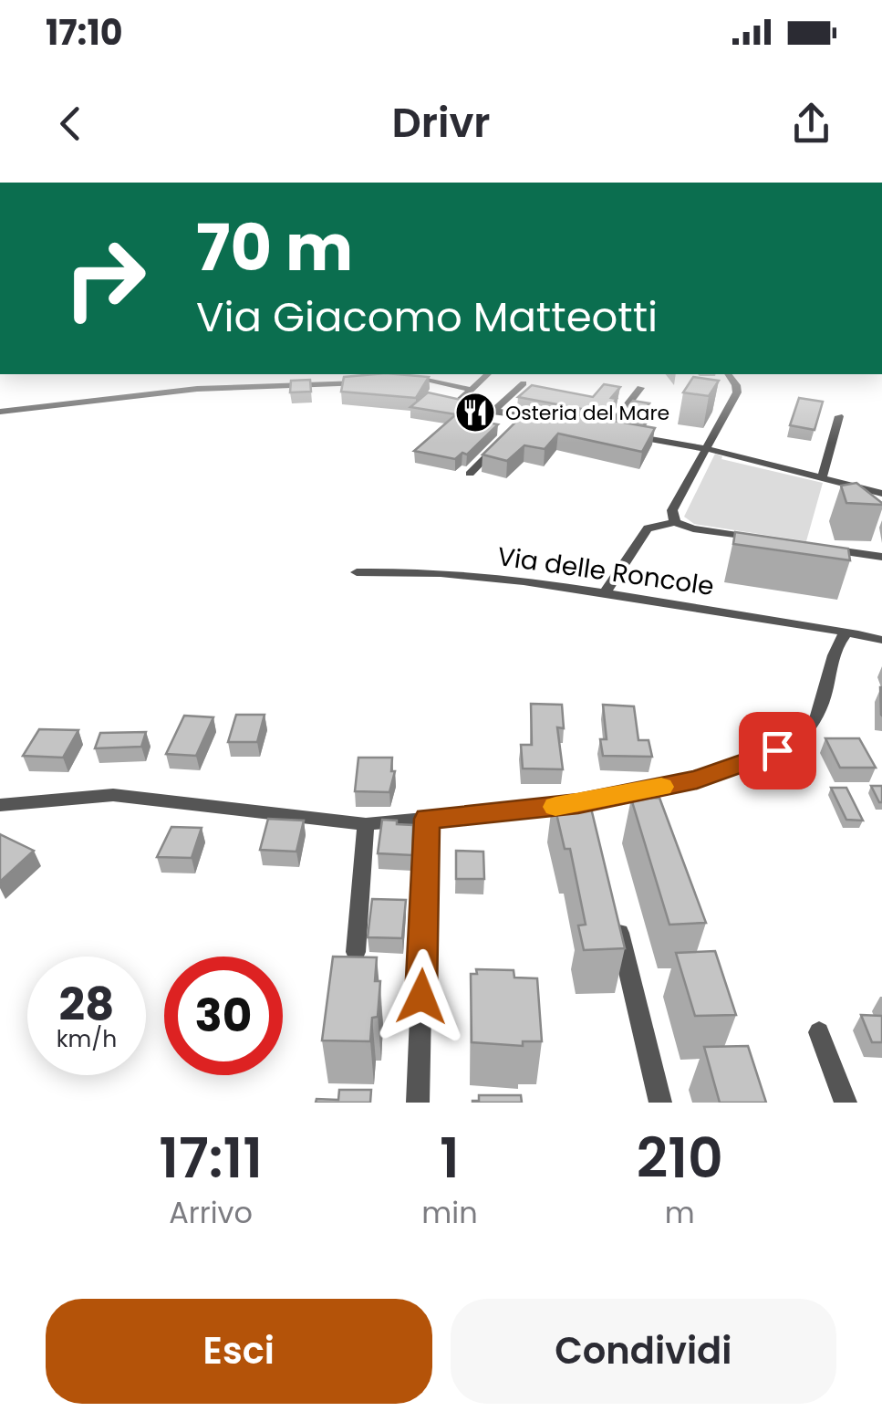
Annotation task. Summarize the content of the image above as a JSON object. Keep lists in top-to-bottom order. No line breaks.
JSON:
{"streets":{"street":["Via delle Roncole"]},"places":{"restaurant":["Osteria del Mare"]},"page":{"status":"17:10","header":"Drivr","turn":["70 m","Via Giacomo Matteotti"],"speed":"28 km/h","limit":"30","eta":["17:11","Arrivo","1","min","210","m"],"buttons":["Esci","Condividi"]}}
